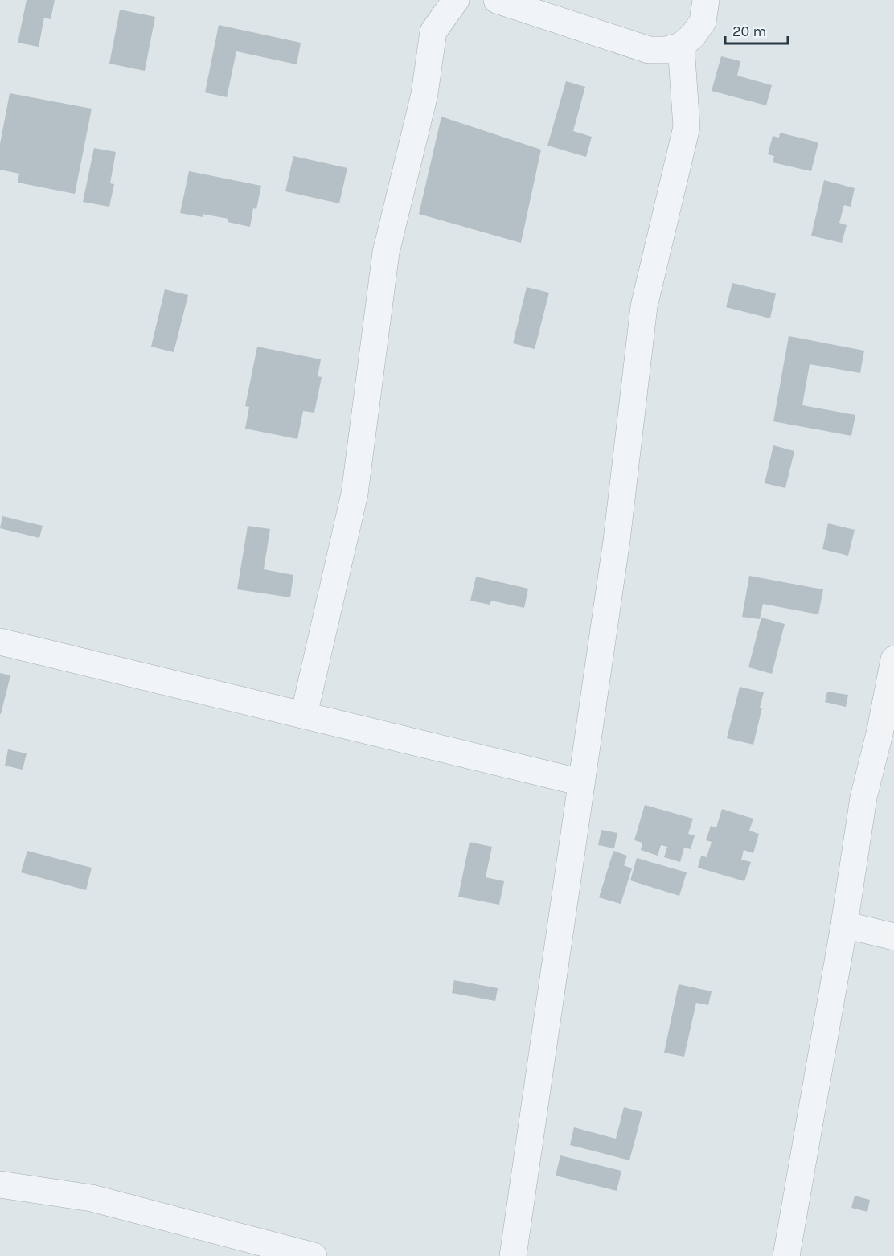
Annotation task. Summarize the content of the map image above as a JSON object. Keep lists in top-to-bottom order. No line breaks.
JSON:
{"scale_bar":"20 m"}
